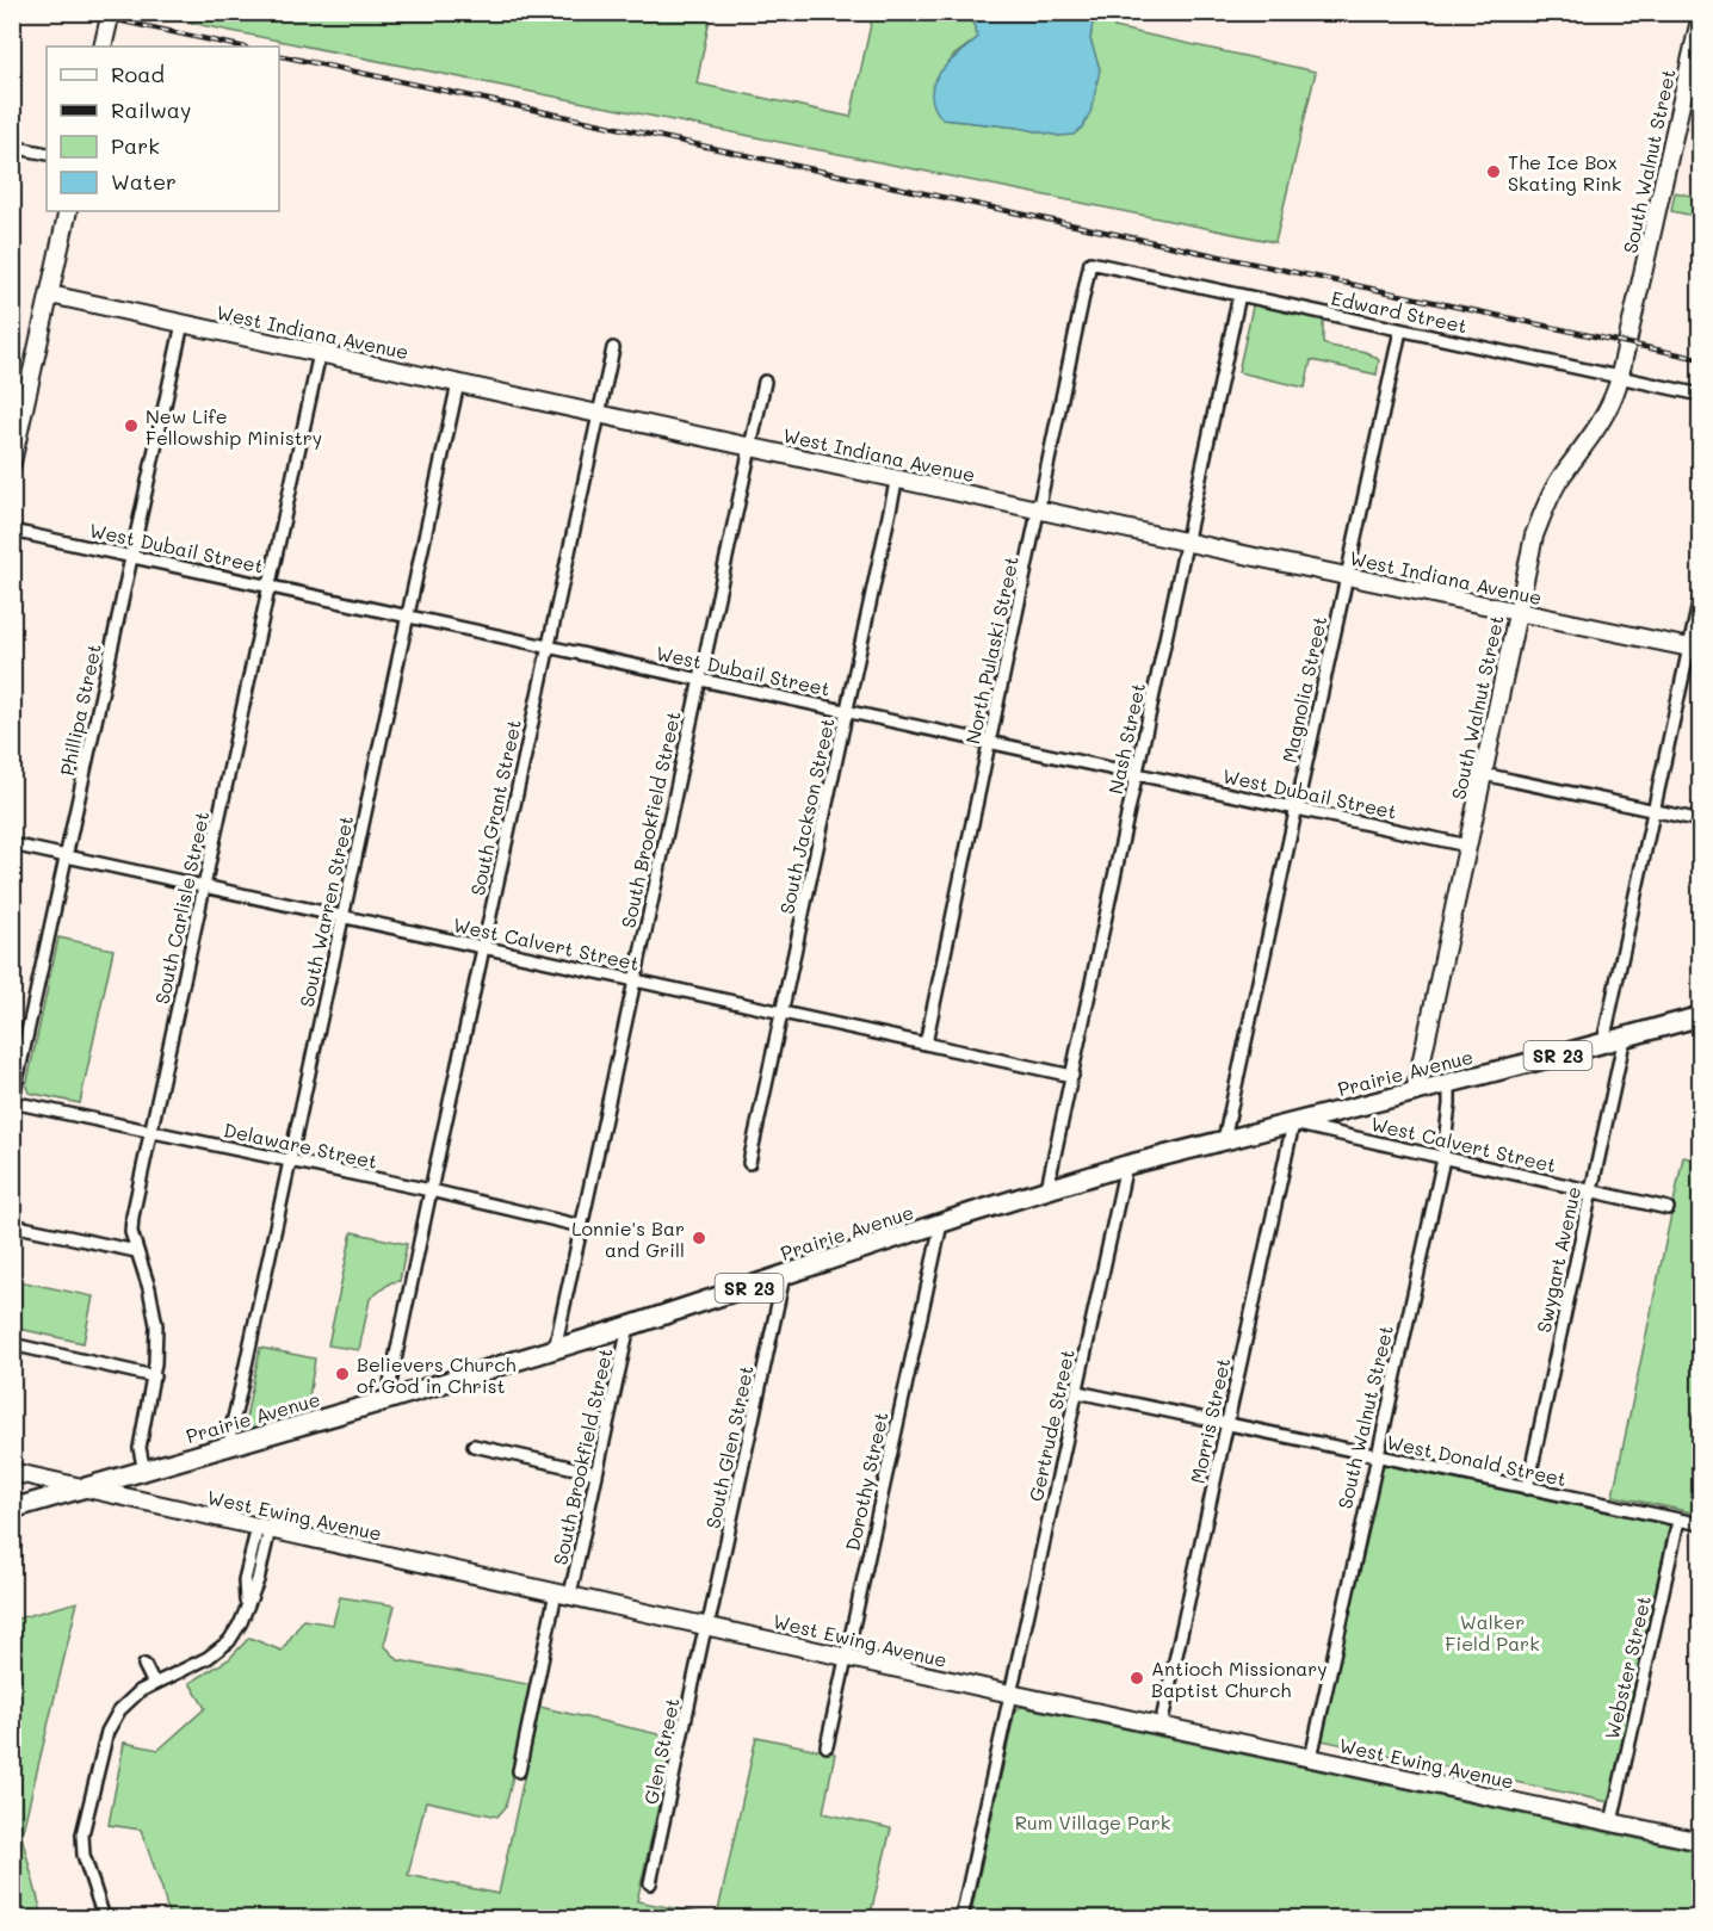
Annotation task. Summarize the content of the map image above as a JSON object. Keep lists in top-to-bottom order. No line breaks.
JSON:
{"streets":{"main road":["SR 23","Prairie Avenue"],"street":["South Walnut Street","Edward Street","West Indiana Avenue","West Dubail Street","North Pulaski Street","Magnolia Street","Phillipa Street","Nash Street","South Grant Street","South Jackson Street","South Brookfield Street","South Carlisle Street","South Warren Street","West Calvert Street","Delaware Street","Swygart Avenue","Morris Street","Gertrude Street","South Glen Street","West Donald Street","Dorothy Street","West Ewing Avenue","Webster Street","Glen Street"]},"crossings":[["South Walnut Street","Edward Street"],["South Walnut Street","West Indiana Avenue"],["South Walnut Street","West Dubail Street"],["South Walnut Street","West Calvert Street"],["South Walnut Street","Prairie Avenue"],["South Walnut Street","West Donald Street"],["South Walnut Street","West Ewing Avenue"],["Edward Street","North Pulaski Street"],["Edward Street","Magnolia Street"],["Edward Street","Nash Street"],["West Indiana Avenue","North Pulaski Street"],["West Indiana Avenue","Magnolia Street"],["West Indiana Avenue","Phillipa Street"],["West Indiana Avenue","Nash Street"],["West Indiana Avenue","South Grant Street"],["West Indiana Avenue","South Jackson Street"],["West Indiana Avenue","South Brookfield Street"],["West Indiana Avenue","South Carlisle Street"],["West Indiana Avenue","South Warren Street"],["West Dubail Street","North Pulaski Street"],["West Dubail Street","Magnolia Street"],["West Dubail Street","Phillipa Street"],["West Dubail Street","Nash Street"],["West Dubail Street","South Grant Street"],["West Dubail Street","South Jackson Street"],["West Dubail Street","South Brookfield Street"],["West Dubail Street","South Carlisle Street"],["West Dubail Street","South Warren Street"],["North Pulaski Street","West Calvert Street"],["Magnolia Street","Prairie Avenue"],["Phillipa Street","West Calvert Street"],["Phillipa Street","Delaware Street"],["Nash Street","West Calvert Street"],["Nash Street","Prairie Avenue"],["South Grant Street","West Calvert Street"],["South Grant Street","Prairie Avenue"],["South Grant Street","Delaware Street"],["South Jackson Street","West Calvert Street"],["South Brookfield Street","West Calvert Street"],["South Brookfield Street","Prairie Avenue"],["South Brookfield Street","Delaware Street"],["South Brookfield Street","West Ewing Avenue"],["South Carlisle Street","West Calvert Street"],["South Carlisle Street","Prairie Avenue"],["South Carlisle Street","Delaware Street"],["South Warren Street","West Calvert Street"],["South Warren Street","Prairie Avenue"],["South Warren Street","Delaware Street"],["West Calvert Street","Prairie Avenue"],["West Calvert Street","Swygart Avenue"],["West Calvert Street","Morris Street"],["Prairie Avenue","Swygart Avenue"],["Prairie Avenue","Morris Street"],["Prairie Avenue","Gertrude Street"],["Prairie Avenue","South Glen Street"],["Prairie Avenue","Dorothy Street"],["Prairie Avenue","West Ewing Avenue"],["Swygart Avenue","West Donald Street"],["Morris Street","West Donald Street"],["Morris Street","West Ewing Avenue"],["Gertrude Street","West Donald Street"],["Gertrude Street","West Ewing Avenue"],["South Glen Street","West Ewing Avenue"],["South Glen Street","Glen Street"],["West Donald Street","Webster Street"],["Dorothy Street","West Ewing Avenue"],["West Ewing Avenue","Webster Street"],["West Ewing Avenue","Glen Street"]],"parks":["Walker Field Park","Rum Village Park"],"places":["The Ice Box Skating Rink","New Life Fellowship Ministry","Lonnie's Bar and Grill","Believers Church of God in Christ","Antioch Missionary Baptist Church"],"legend":["Road","Railway","Park","Water"]}
